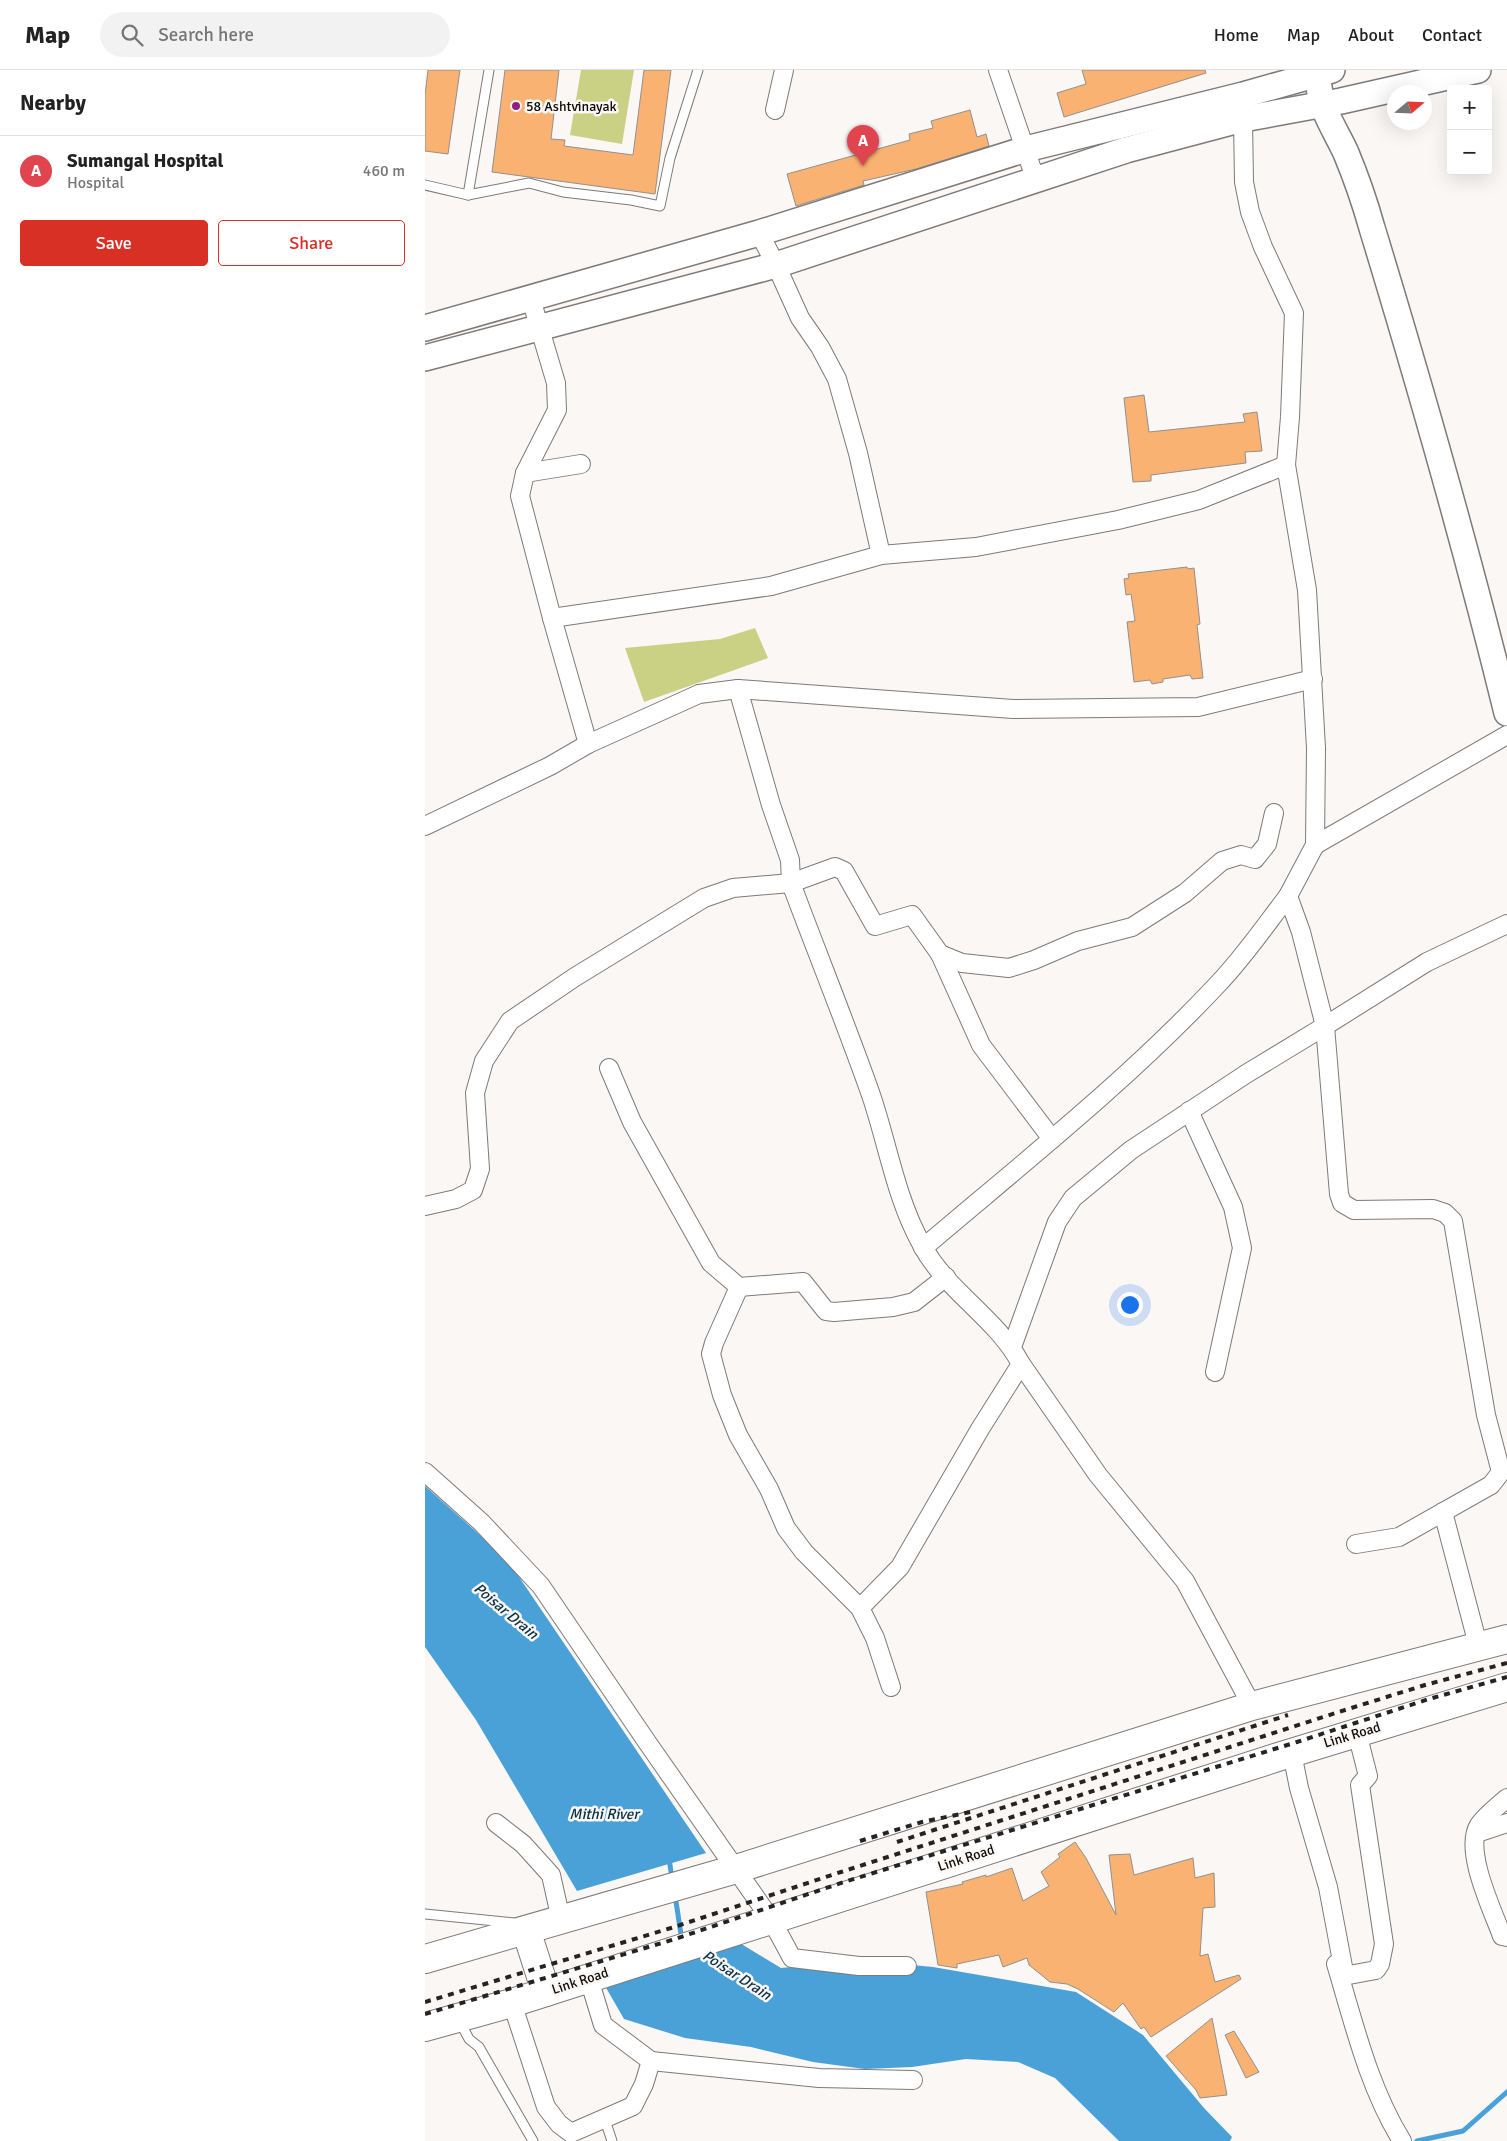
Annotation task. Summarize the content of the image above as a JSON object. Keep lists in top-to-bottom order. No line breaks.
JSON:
{"streets":{"main road":["Link Road"]},"water":["Poisar Drain","Mithi River"],"places":["58 Ashtvinayak"],"north":"right","page":{"header":"Map","search":"Search here","nav":["Home","Map","About","Contact"],"heading":"Nearby","map_buttons":["+","−"],"pins":"A","list":[{"mark":"A","name":"Sumangal Hospital","note":"Hospital","value":"460 m"}],"buttons":["Save","Share"]}}
